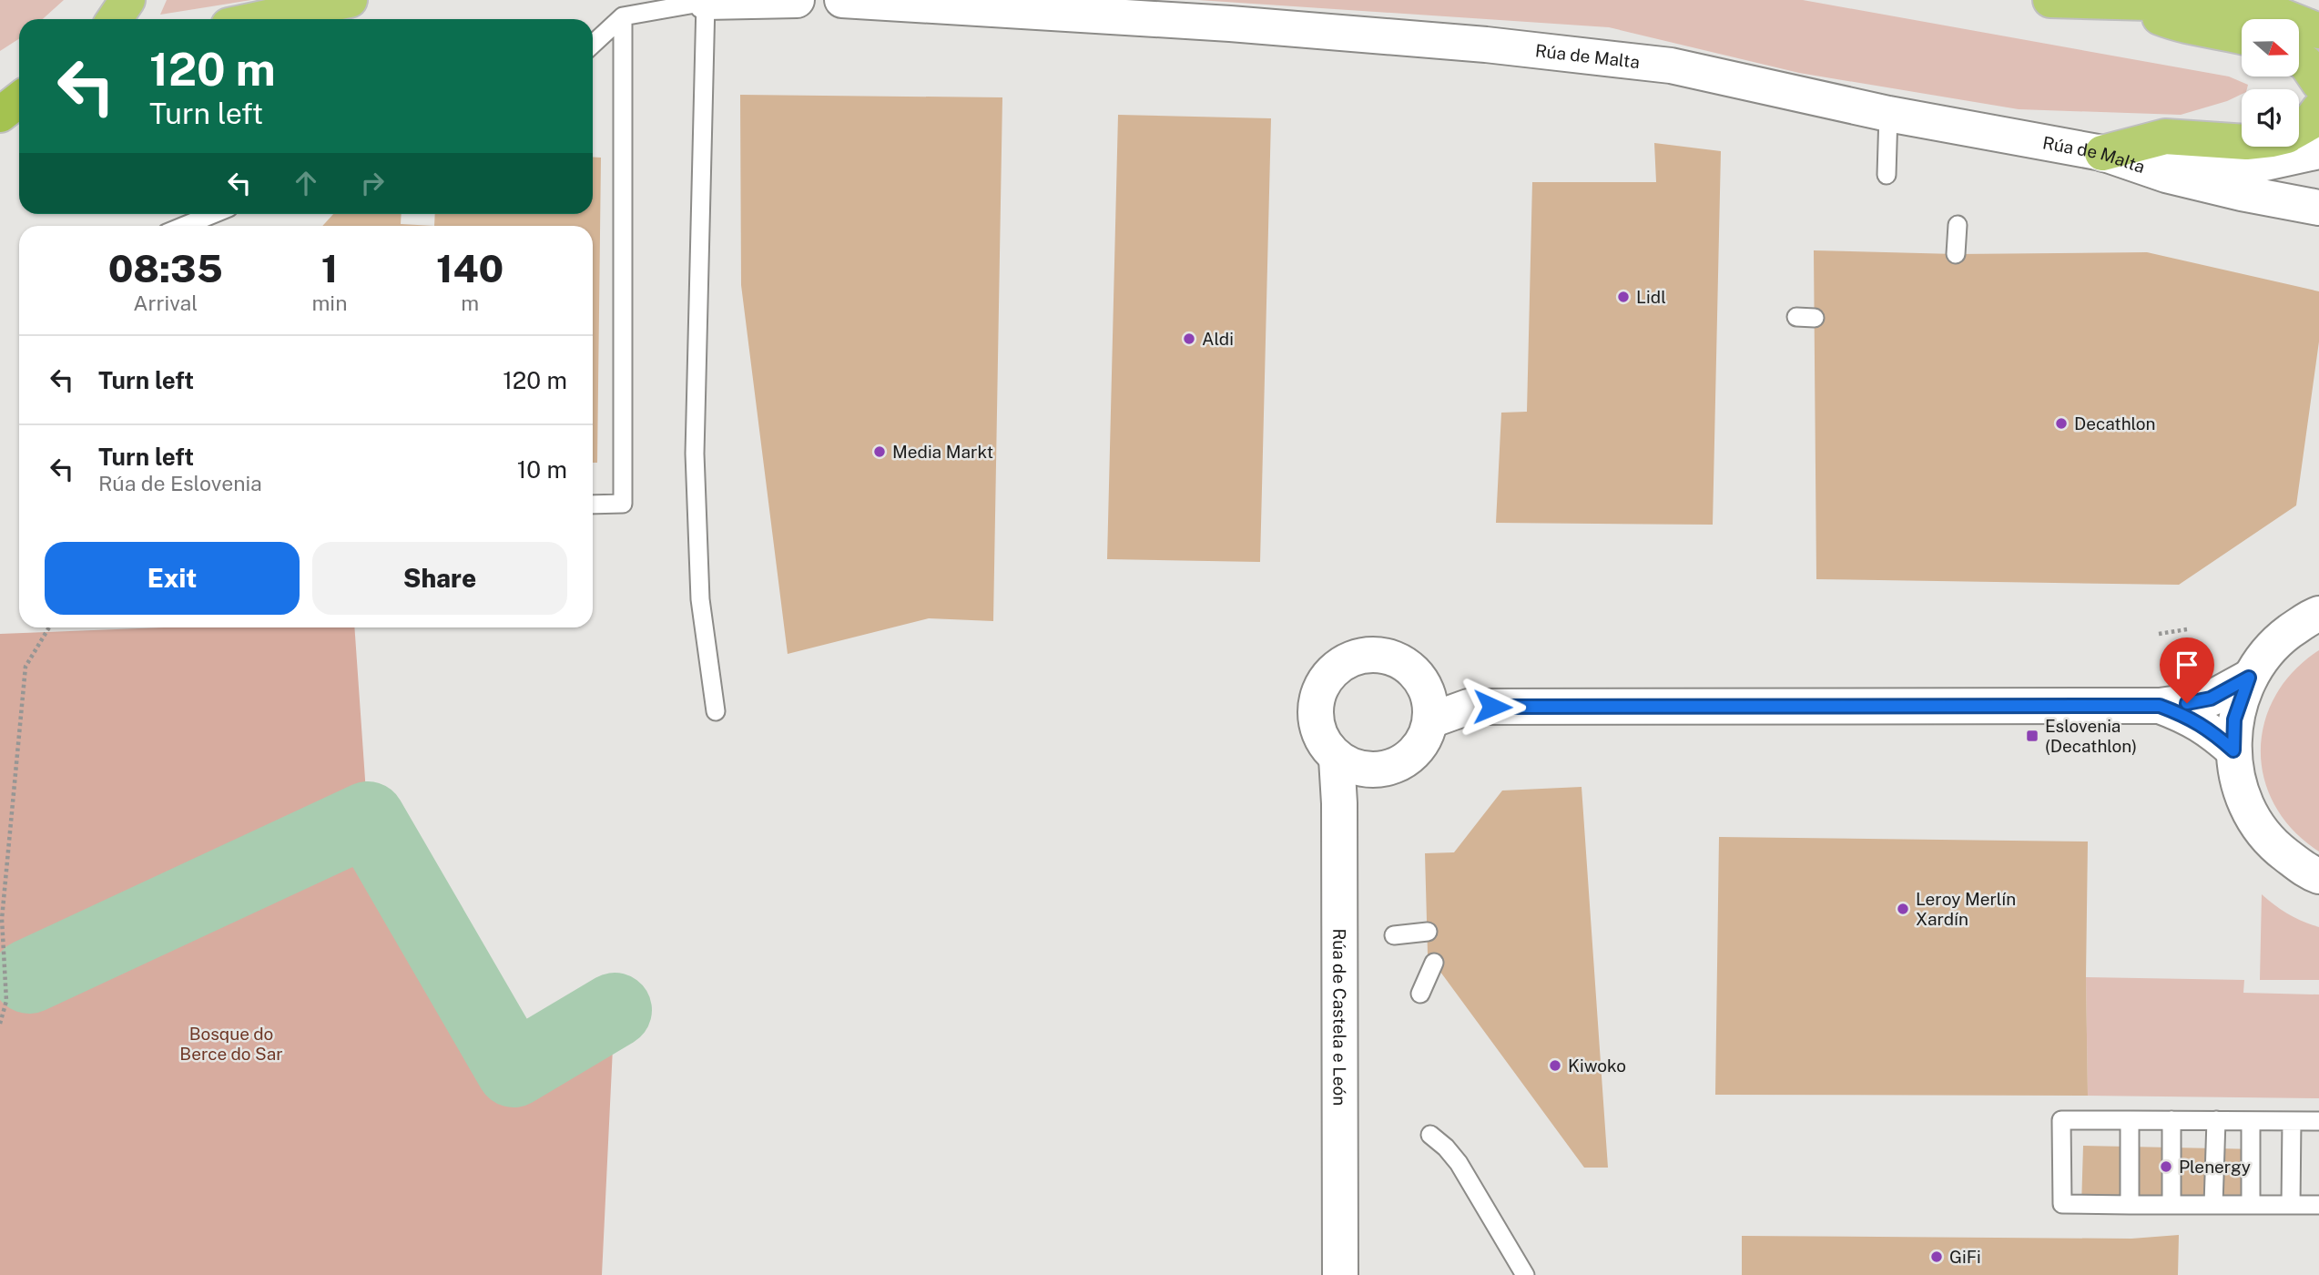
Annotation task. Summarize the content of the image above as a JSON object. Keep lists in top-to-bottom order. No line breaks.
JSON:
{"streets":{"street":["Rúa de Malta","Rúa de Castela e León"]},"parks":["Bosque do Berce do Sar"],"places":{"other":["Lidl","Aldi","Decathlon","Media Markt","Leroy Merlín Xardín","Kiwoko","Plenergy","GiFi"],"transit":["Eslovenia (Decathlon)"]},"north":"right","page":{"turn":["120 m","Turn left"],"eta":["08:35","Arrival","1","min","140","m"],"list":[{"name":"Turn left","value":"120 m"},{"name":"Turn left","note":"Rúa de Eslovenia","value":"10 m"}],"buttons":["Exit","Share"]}}
